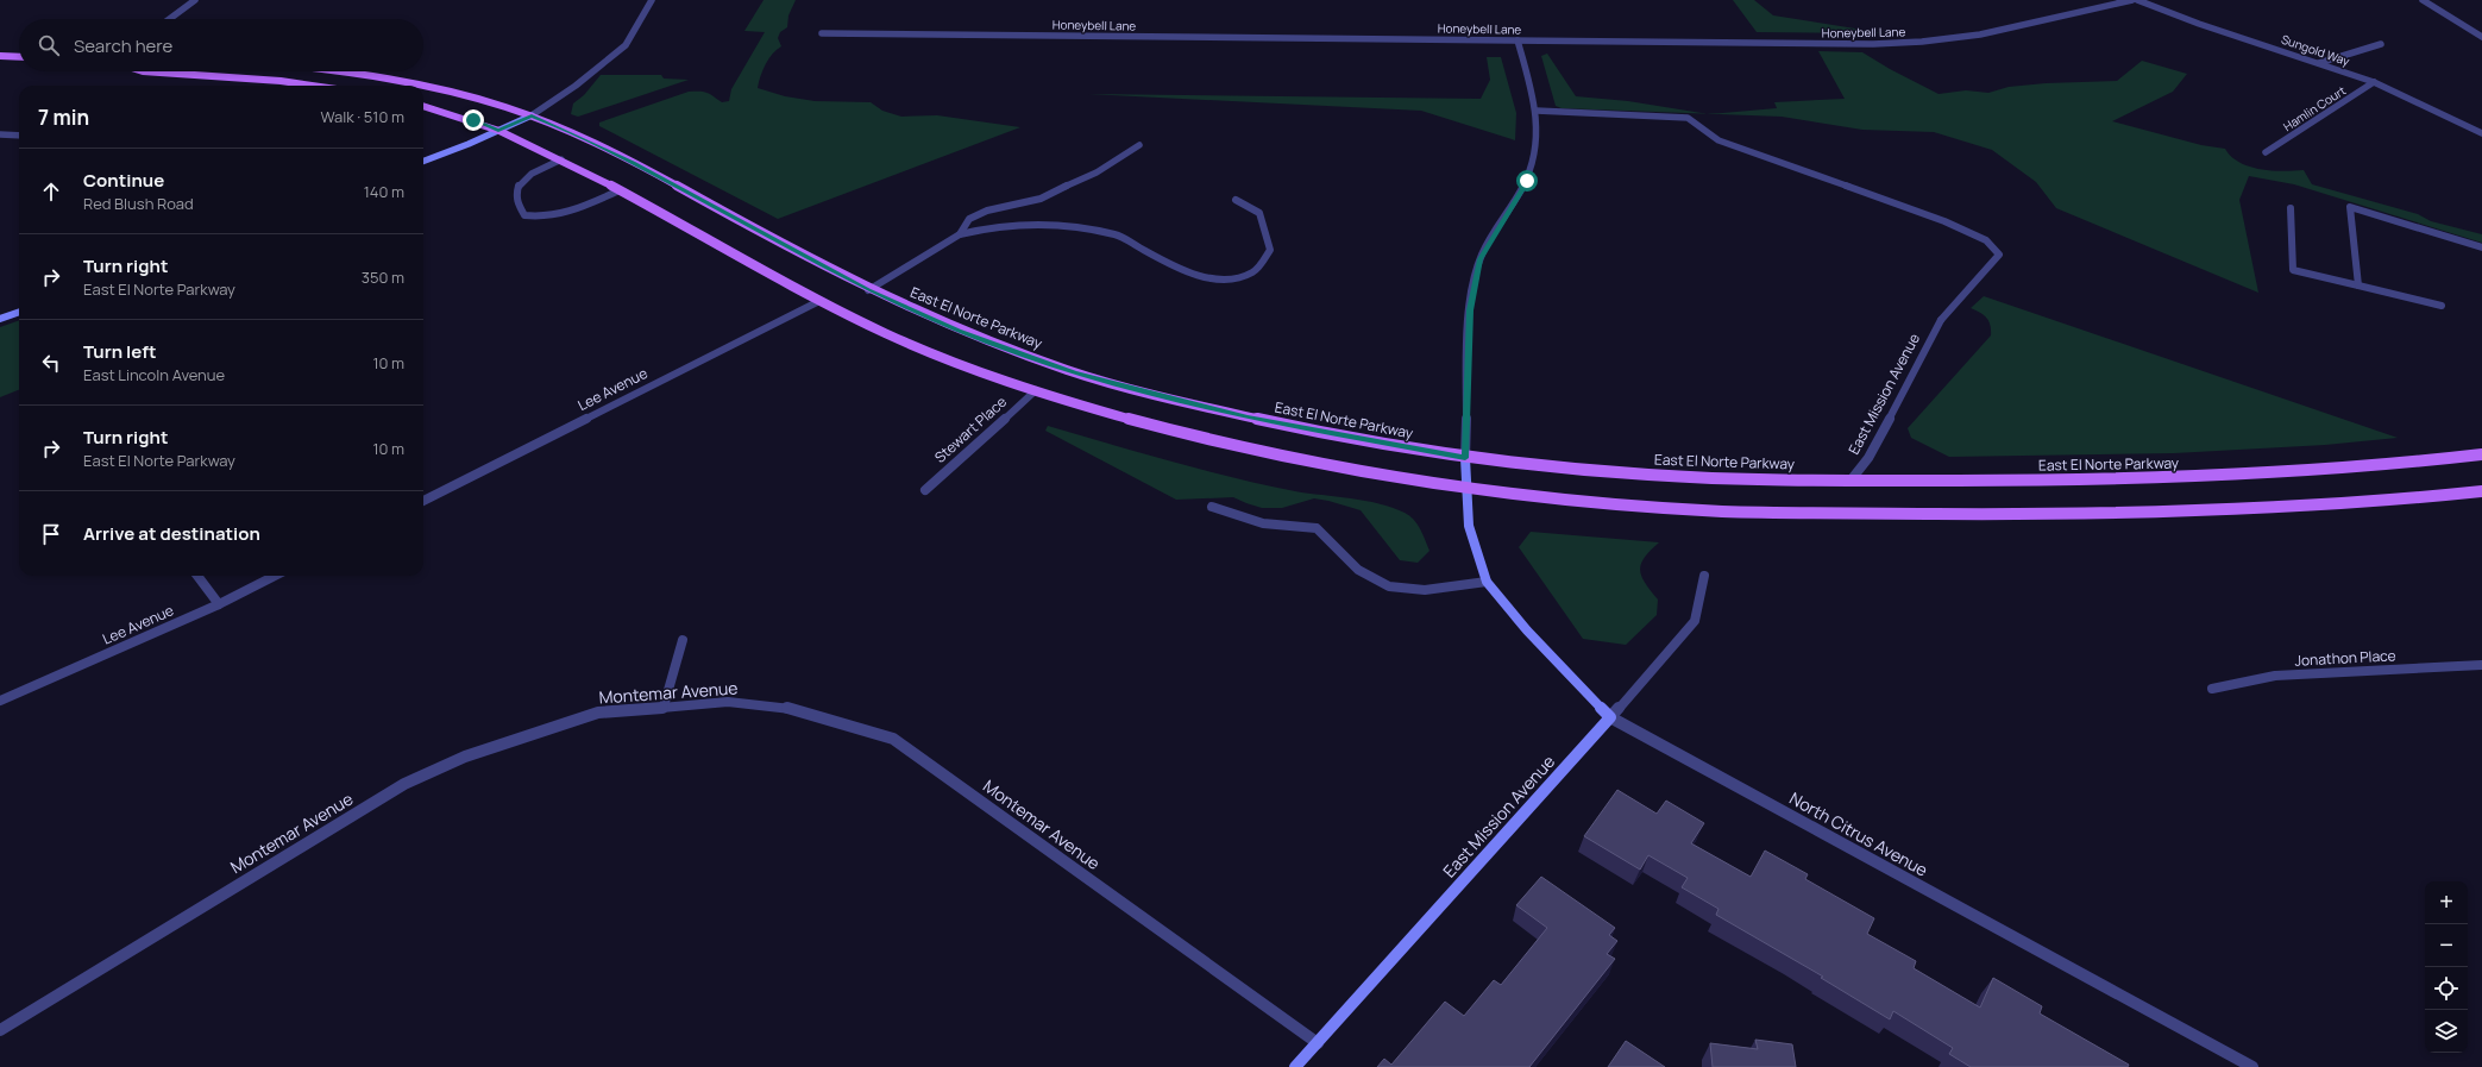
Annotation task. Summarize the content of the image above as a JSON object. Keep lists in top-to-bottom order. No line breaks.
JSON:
{"streets":{"main road":["East El Norte Parkway","East Mission Avenue","North Citrus Avenue"],"street":["Honeybell Lane","Sungold Way","Hamlin Court","Lee Avenue","Stewart Place","Jonathon Place","Montemar Avenue"]},"crossings":[["Sungold Way","Hamlin Court"],["East El Norte Parkway","East Mission Avenue"],["East El Norte Parkway","North Citrus Avenue"],["East Mission Avenue","Montemar Avenue"],["East Mission Avenue","North Citrus Avenue"]],"page":{"search":"Search here","heading":["7 min","Walk · 510 m"],"list":[["Continue","Red Blush Road","140 m"],["Turn right","East El Norte Parkway","350 m"],["Turn left","East Lincoln Avenue","10 m"],["Turn right","East El Norte Parkway","10 m"],"Arrive at destination"],"map_buttons":["+","−"]}}
